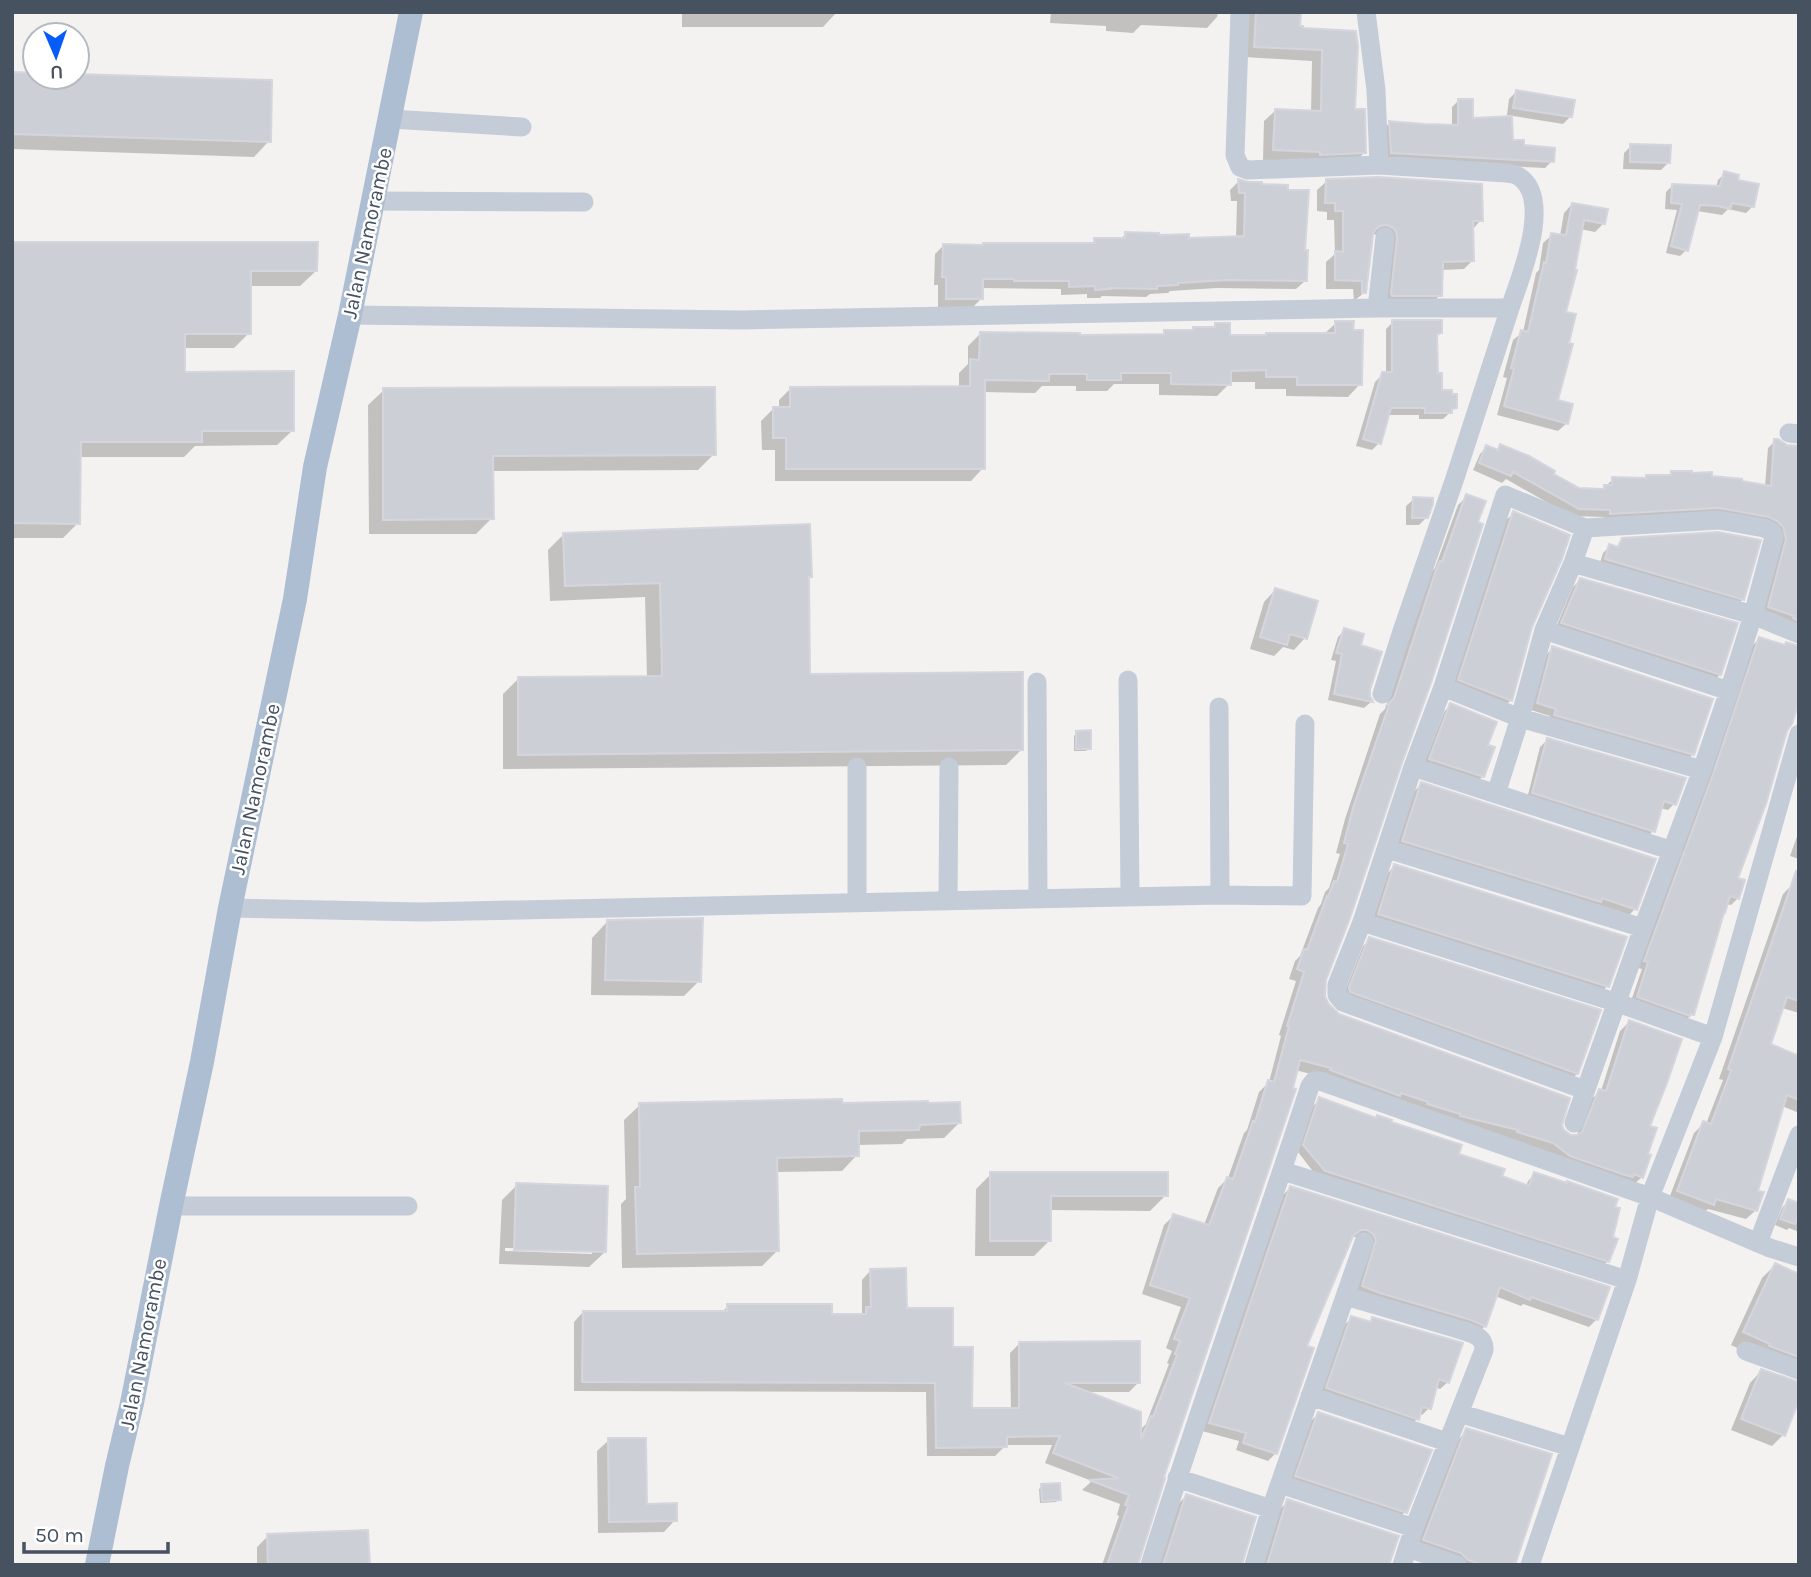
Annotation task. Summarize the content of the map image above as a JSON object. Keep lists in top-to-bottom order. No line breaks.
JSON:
{"streets":{"main road":["Jalan Namorambe"]},"scale_bar":"50 m","north":"bottom"}
